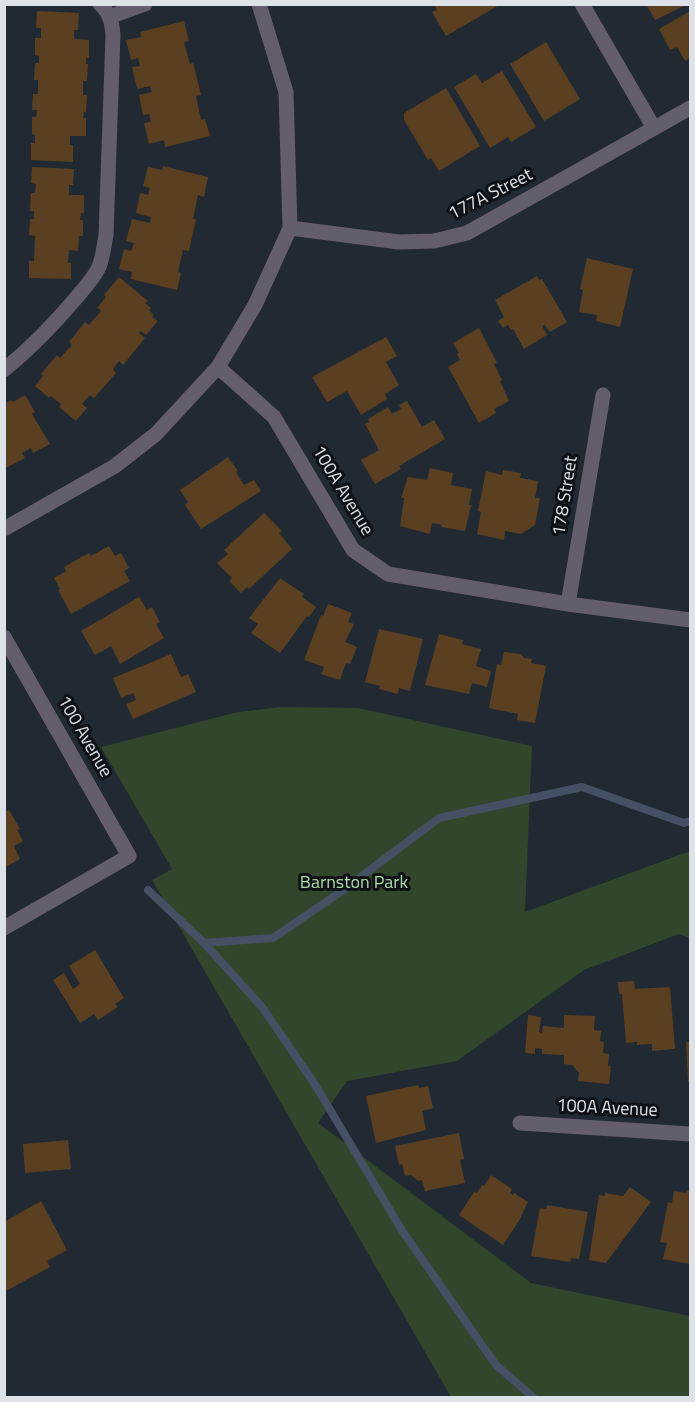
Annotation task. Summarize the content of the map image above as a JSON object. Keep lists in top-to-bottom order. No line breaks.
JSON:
{"streets":{"street":["177A Street","100A Avenue","178 Street","100 Avenue"]},"crossings":[["100A Avenue","178 Street"]],"parks":["Barnston Park"]}
